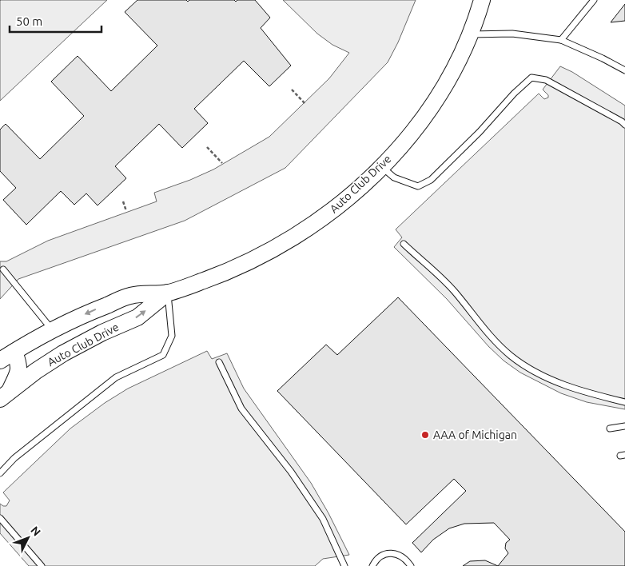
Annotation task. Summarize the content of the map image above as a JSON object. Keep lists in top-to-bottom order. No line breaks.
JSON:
{"streets":{"street":["Auto Club Drive"]},"places":["AAA of Michigan"],"scale_bar":"50 m","north":"top right"}
